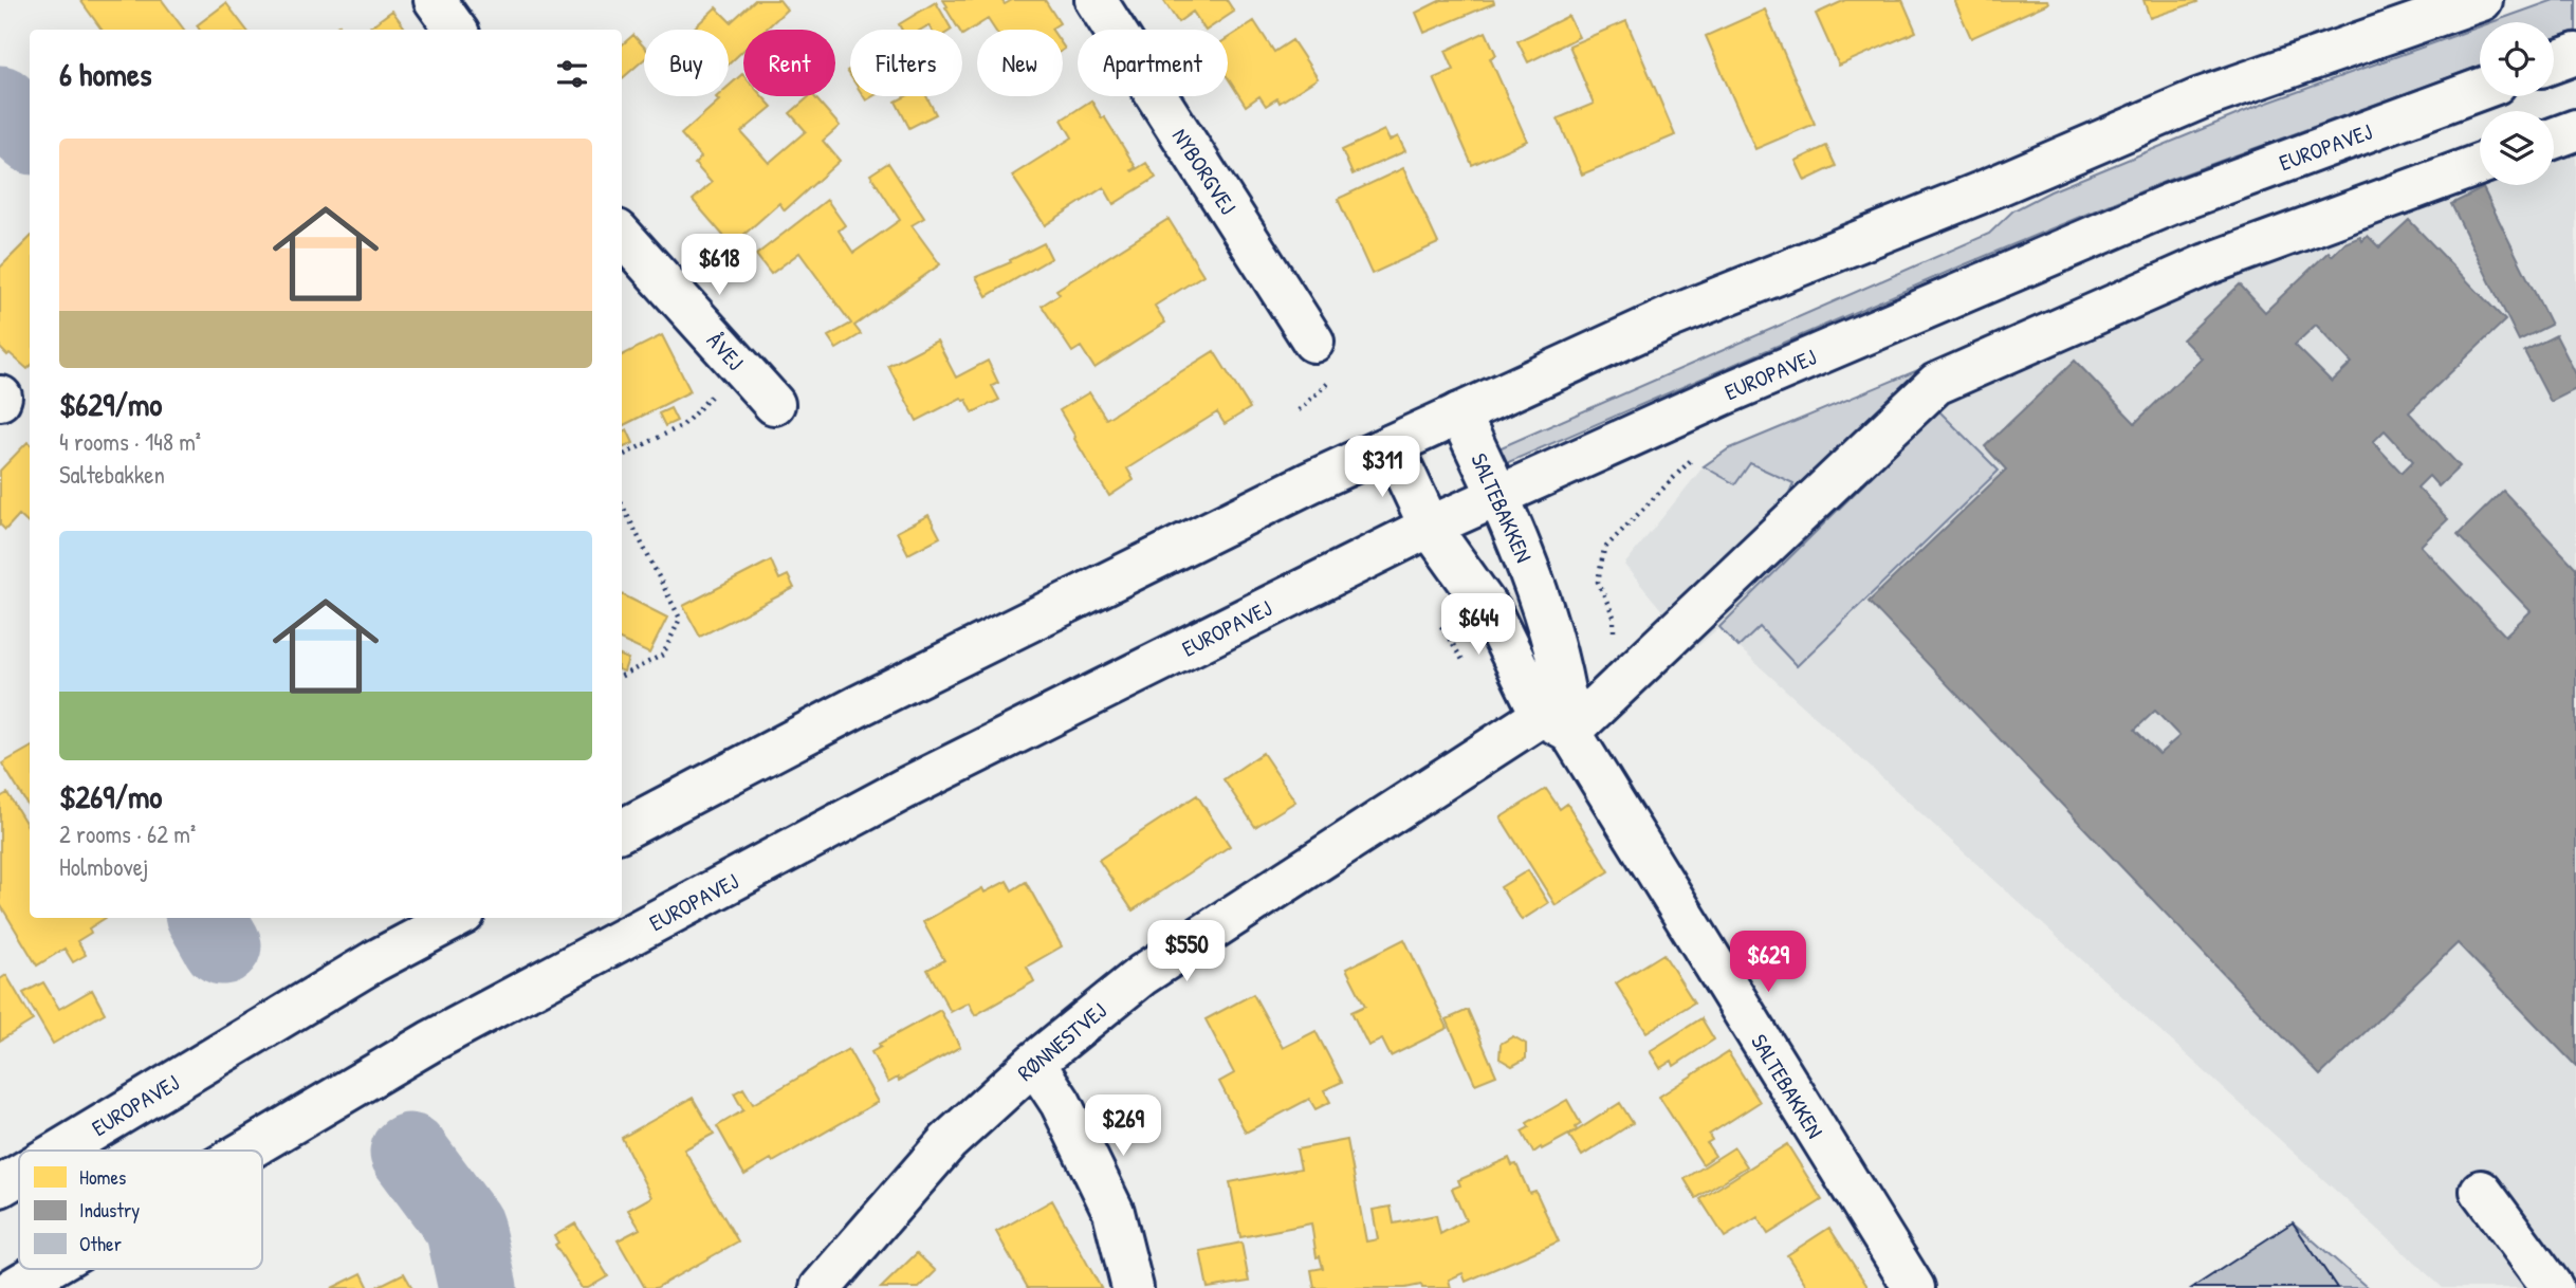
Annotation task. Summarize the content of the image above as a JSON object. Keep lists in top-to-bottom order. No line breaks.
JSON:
{"streets":{"main road":["EUROPAVEJ","NYBORGVEJ","ÅVEJ","SALTEBAKKEN","RØNNESTVEJ"]},"crossings":[["EUROPAVEJ","SALTEBAKKEN"],["SALTEBAKKEN","RØNNESTVEJ"]],"legend":["Homes","Industry","Other"],"page":{"chip":["Buy","Rent","Filters","New","Apartment"],"heading":"6 homes","list":[{"name":"$629/mo","note":"4 rooms · 148 m² · Saltebakken"},{"name":"$269/mo","note":"2 rooms · 62 m² · Holmbovej"}],"price":["$618","$311","$644","$550","$629","$269"]}}
